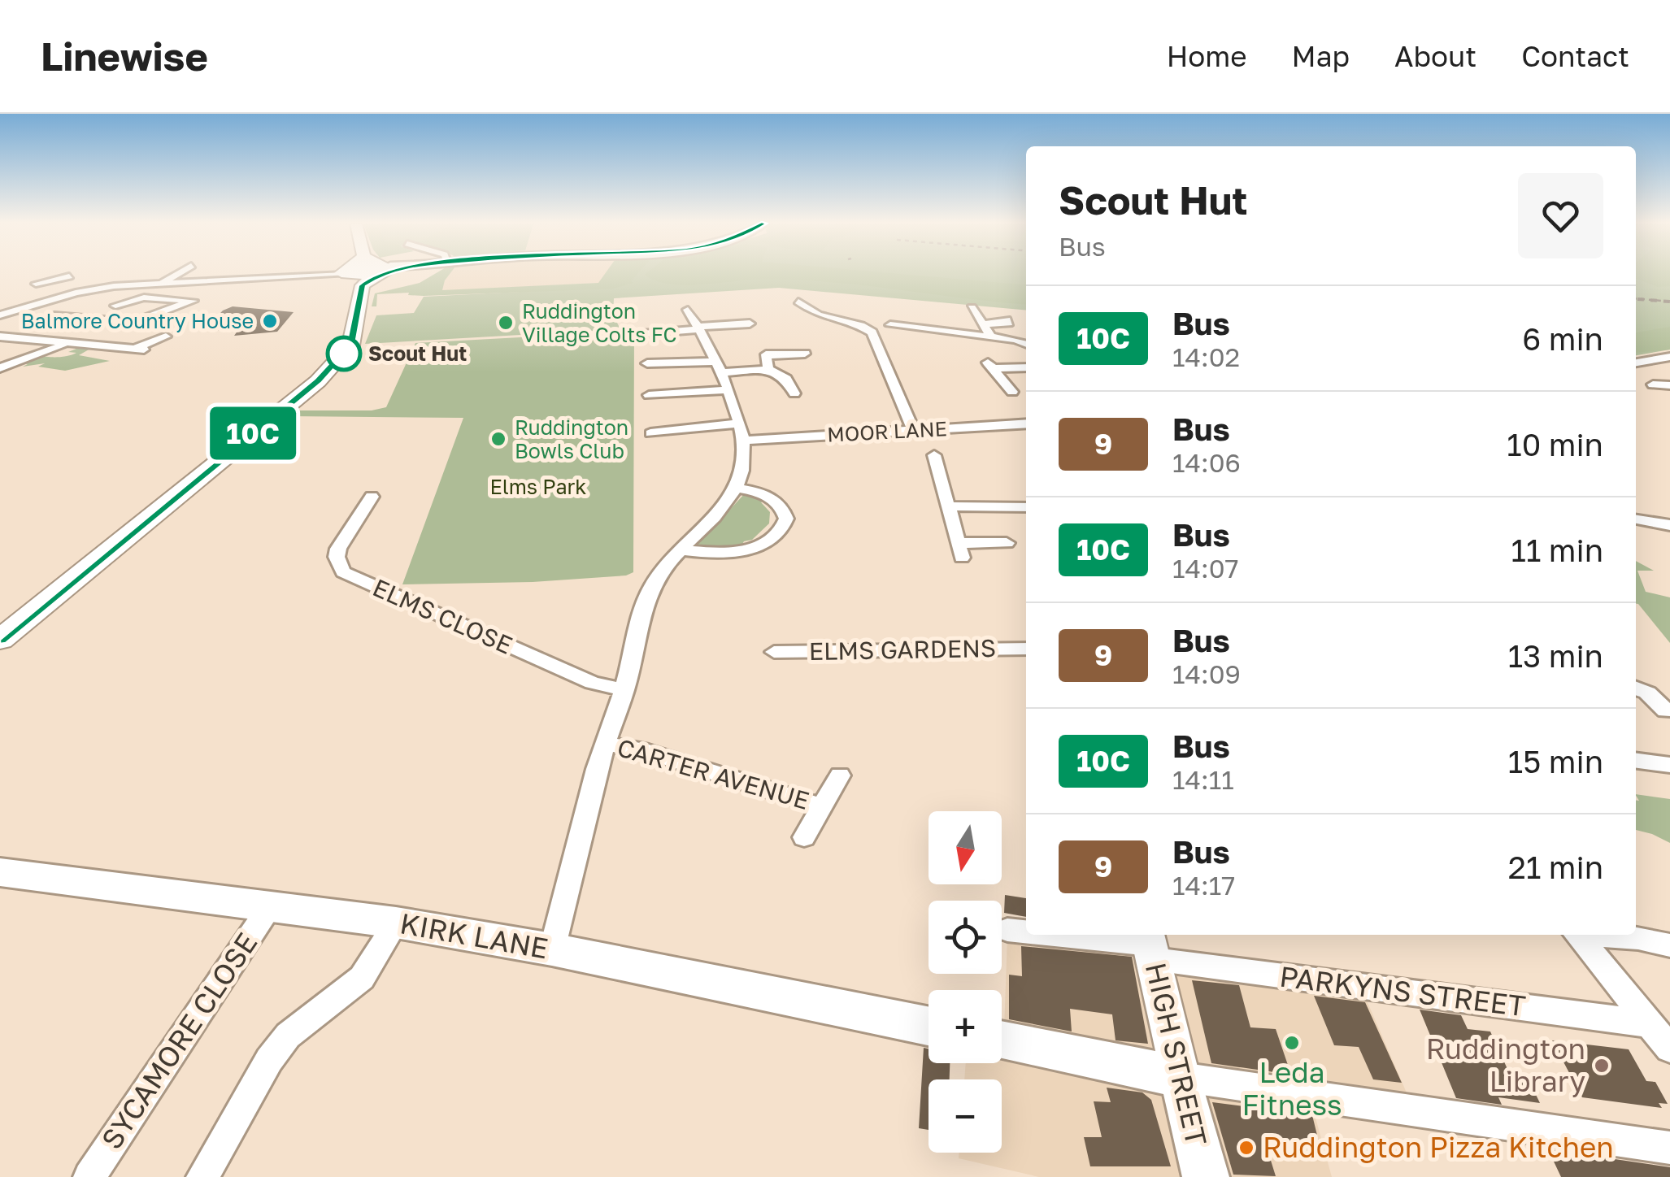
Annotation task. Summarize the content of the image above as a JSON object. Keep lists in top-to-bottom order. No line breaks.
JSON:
{"streets":{"main road":["KIRK LANE","HIGH STREET"],"street":["MOOR LANE","ELMS CLOSE","ELMS GARDENS","CARTER AVENUE","PARKYNS STREET","SYCAMORE CLOSE"]},"crossings":[["KIRK LANE","SYCAMORE CLOSE"],["PARKYNS STREET","HIGH STREET"]],"parks":["Elms Park"],"places":["Balmore Country House","Ruddington Village Colts FC","Scout Hut","Ruddington Bowls Club","Leda Fitness","Ruddington Library","Ruddington Pizza Kitchen"],"lines":["bus line 10C"],"north":"bottom","page":{"header":"Linewise","nav":["Home","Map","About","Contact"],"on_map":"10C","heading":["Scout Hut","Bus"],"list":[{"mark":"10C","name":"Bus","note":"14:02","value":"6 min"},{"mark":"9","name":"Bus","note":"14:06","value":"10 min"},{"mark":"10C","name":"Bus","note":"14:07","value":"11 min"},{"mark":"9","name":"Bus","note":"14:09","value":"13 min"},{"mark":"10C","name":"Bus","note":"14:11","value":"15 min"},{"mark":"9","name":"Bus","note":"14:17","value":"21 min"}],"map_buttons":["+","−"]}}
